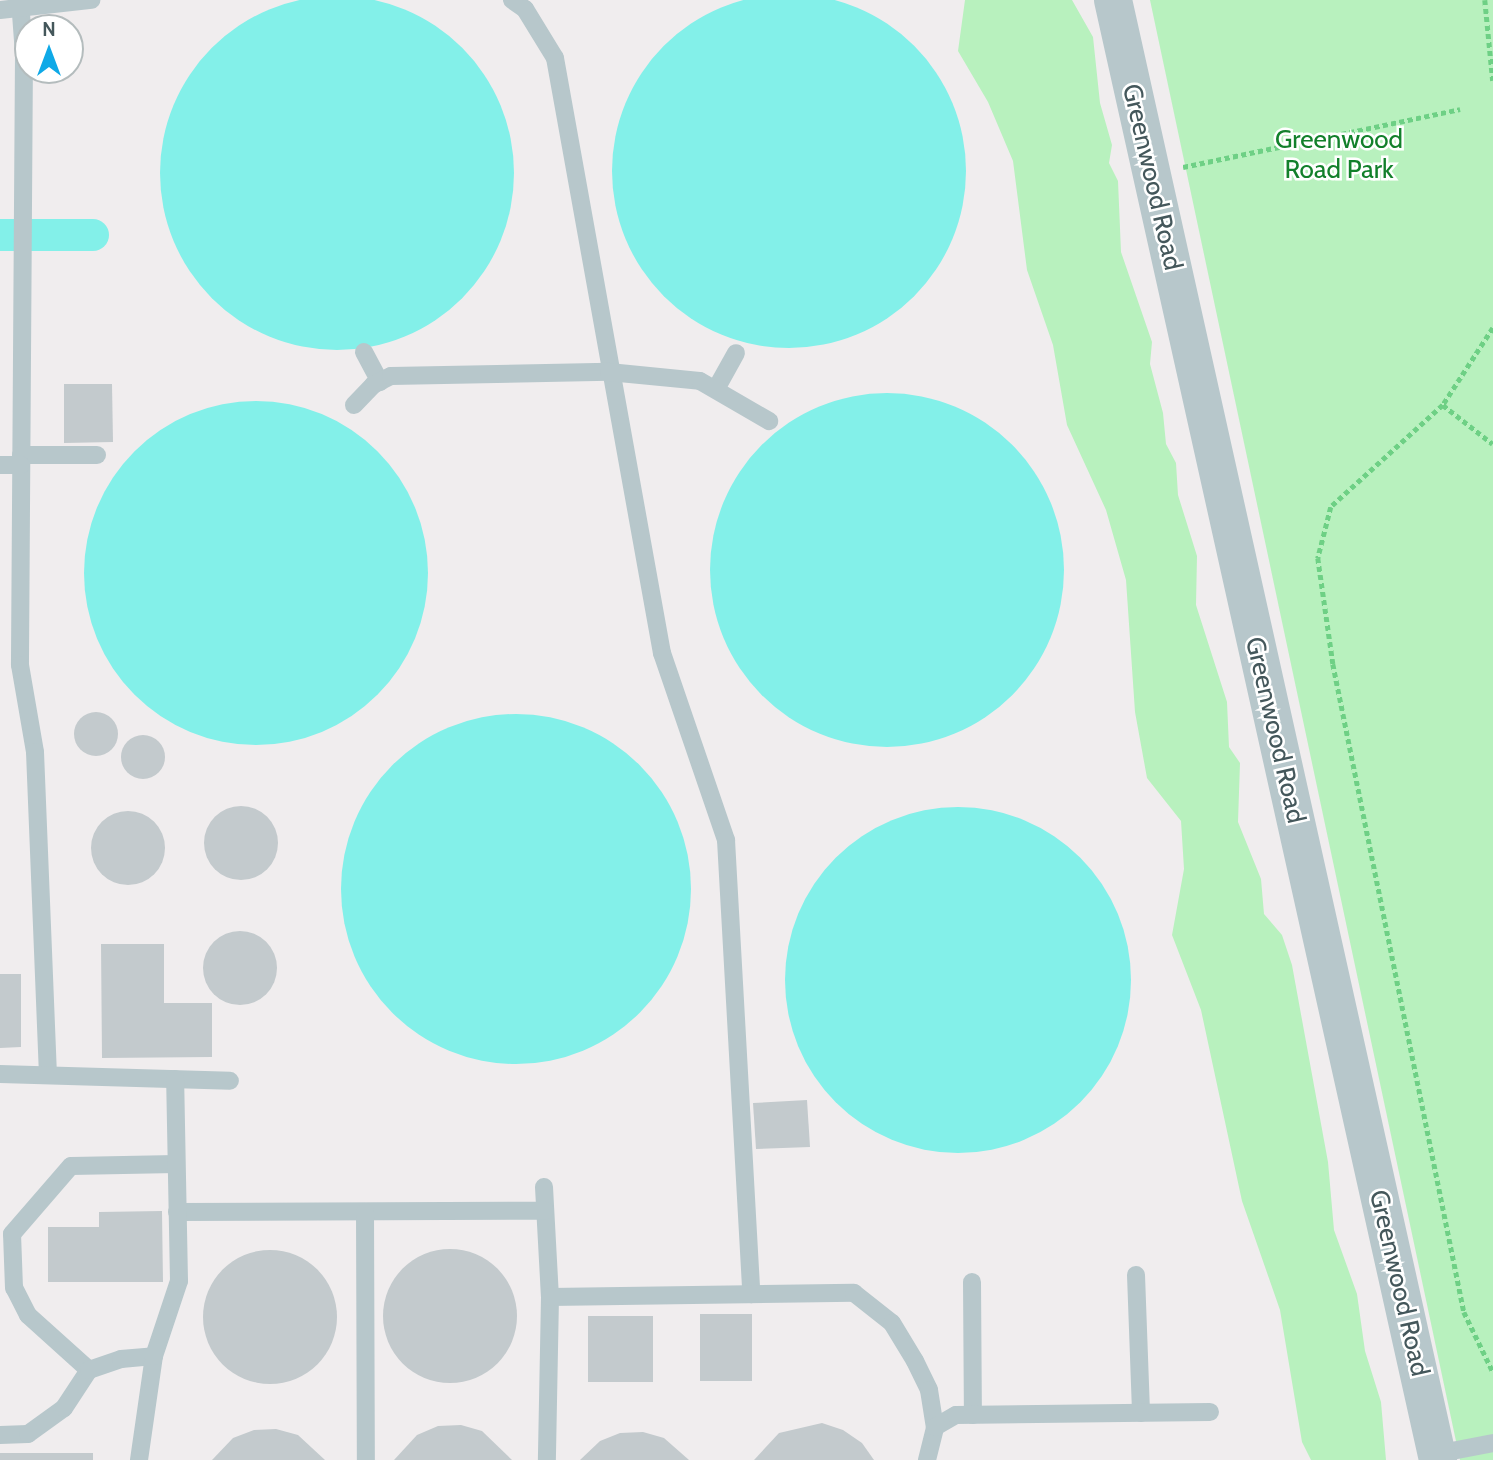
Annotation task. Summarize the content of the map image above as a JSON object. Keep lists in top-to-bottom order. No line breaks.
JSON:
{"streets":{"street":["Greenwood Road"]},"parks":["Greenwood Road Park"],"north":"top"}
